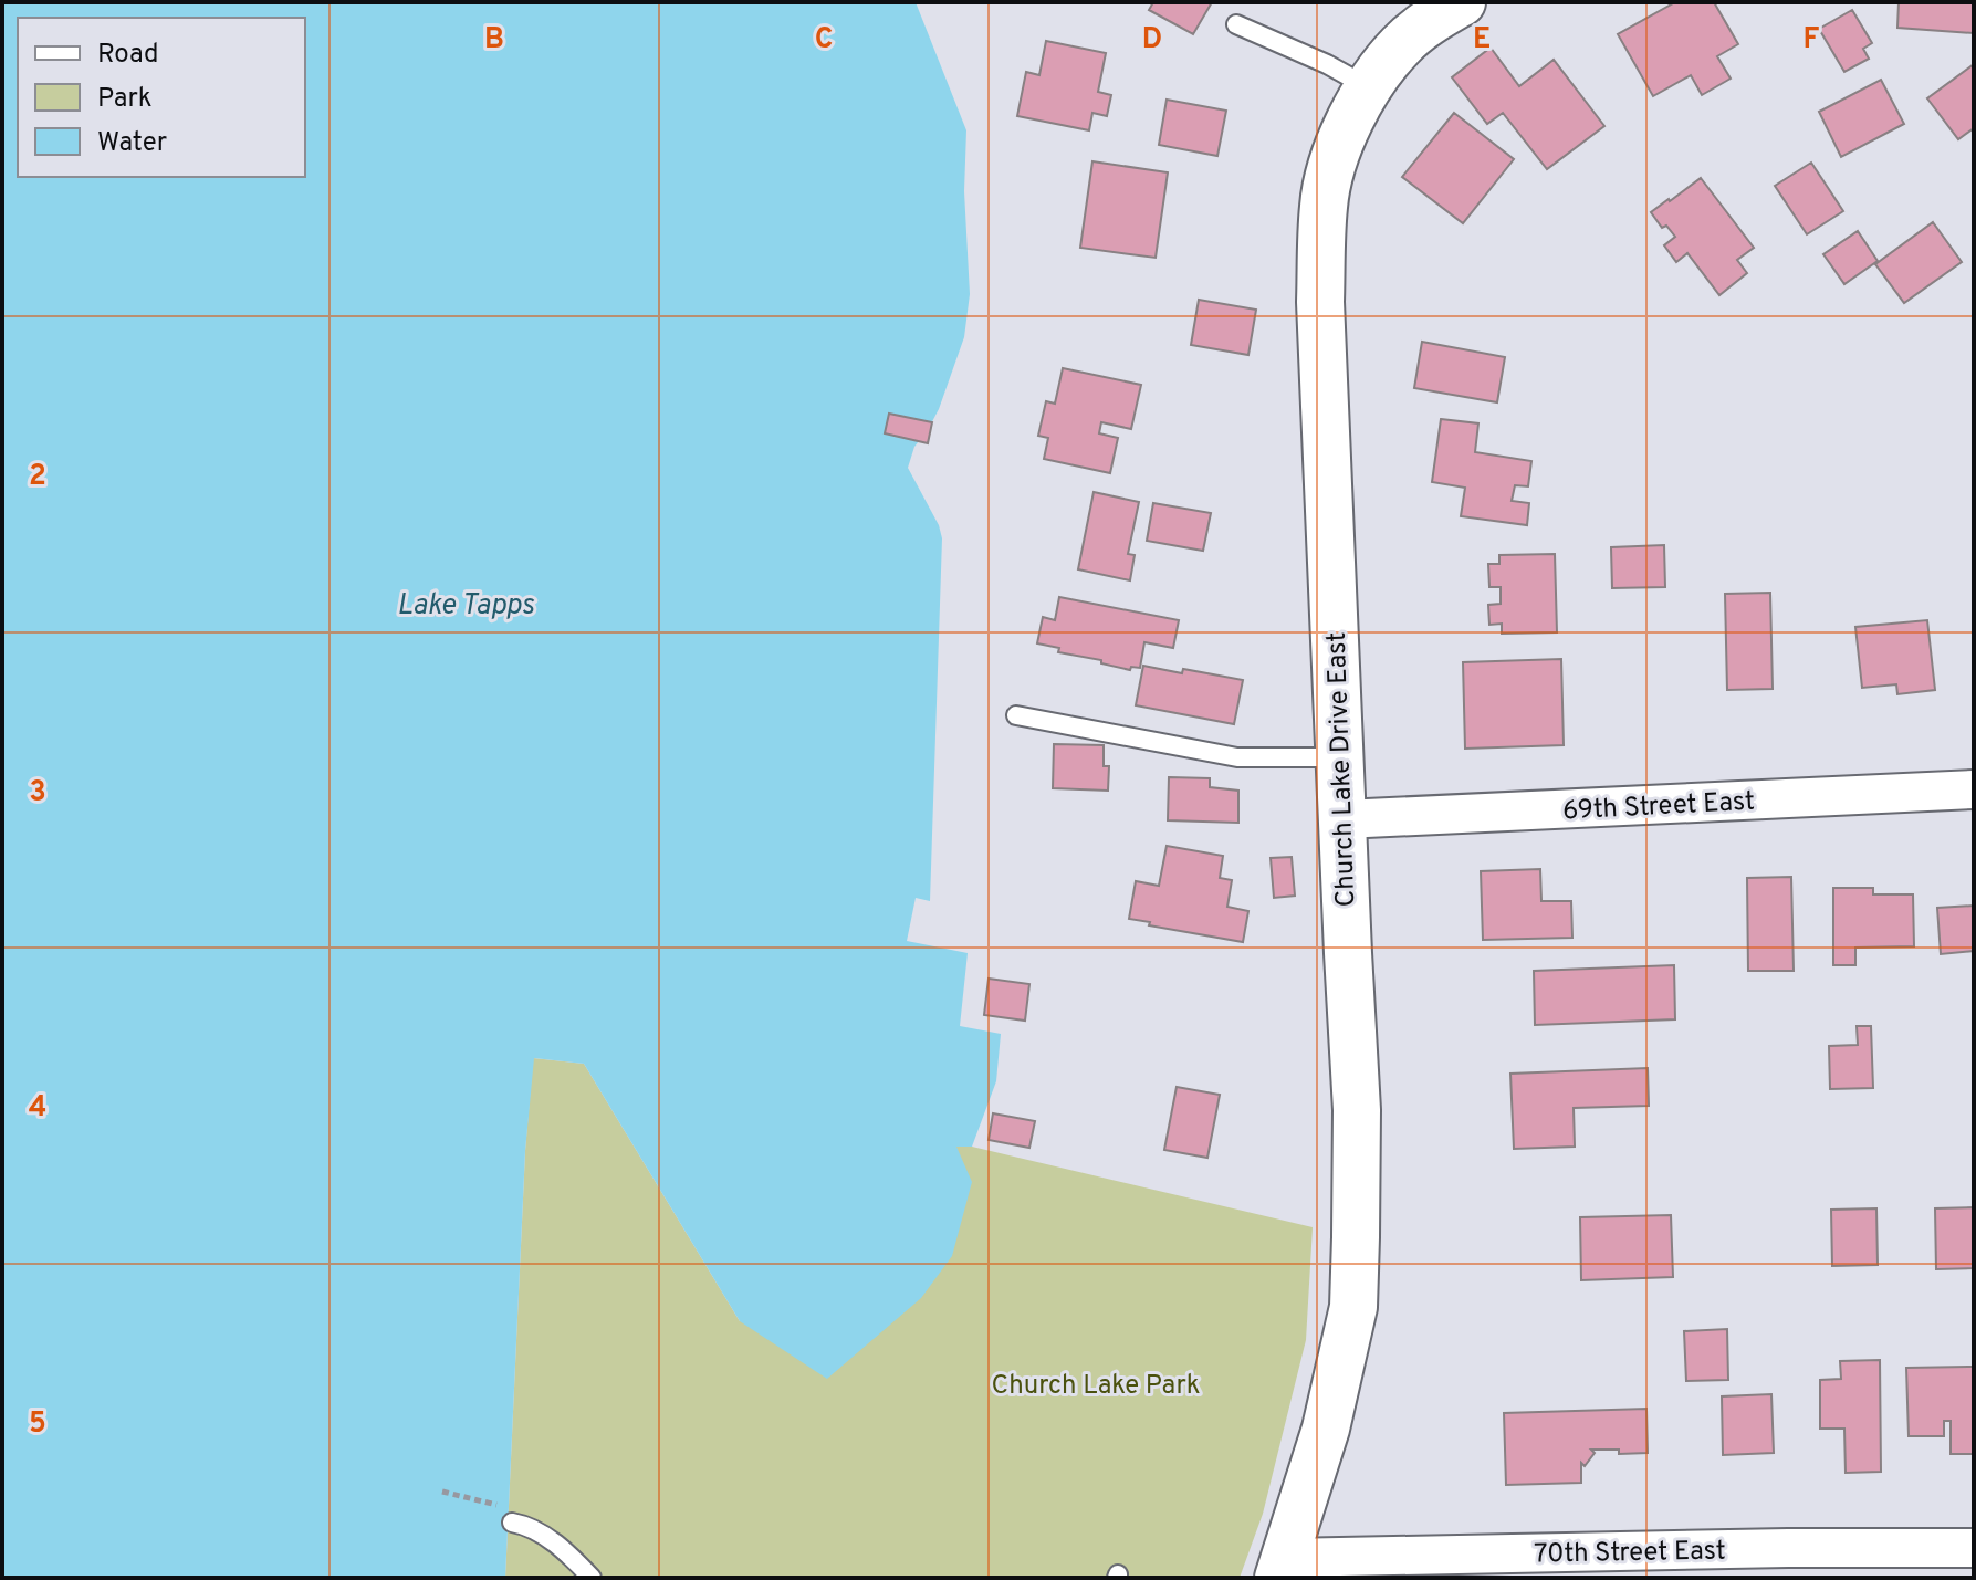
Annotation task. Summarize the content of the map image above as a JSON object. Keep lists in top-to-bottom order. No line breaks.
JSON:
{"streets":{"street":["Church Lake Drive East","69th Street East","70th Street East"]},"crossings":[["Church Lake Drive East","69th Street East"],["Church Lake Drive East","70th Street East"]],"water":["Lake Tapps"],"parks":["Church Lake Park"],"legend":["Road","Park","Water"],"grid":{"columns":["B","C","D","E","F"],"rows":["2","3","4","5"]}}
